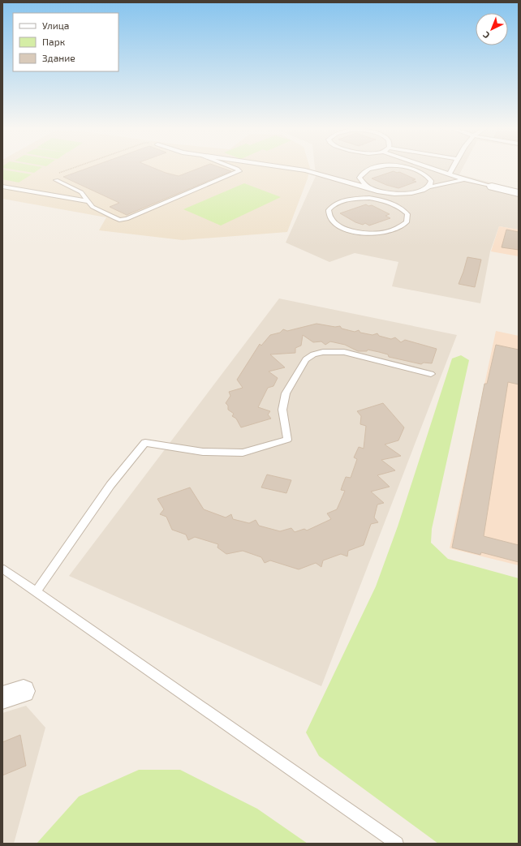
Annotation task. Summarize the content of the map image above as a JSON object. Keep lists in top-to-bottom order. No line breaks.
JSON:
{"legend":["Улица","Парк","Здание"],"north":"bottom left"}
